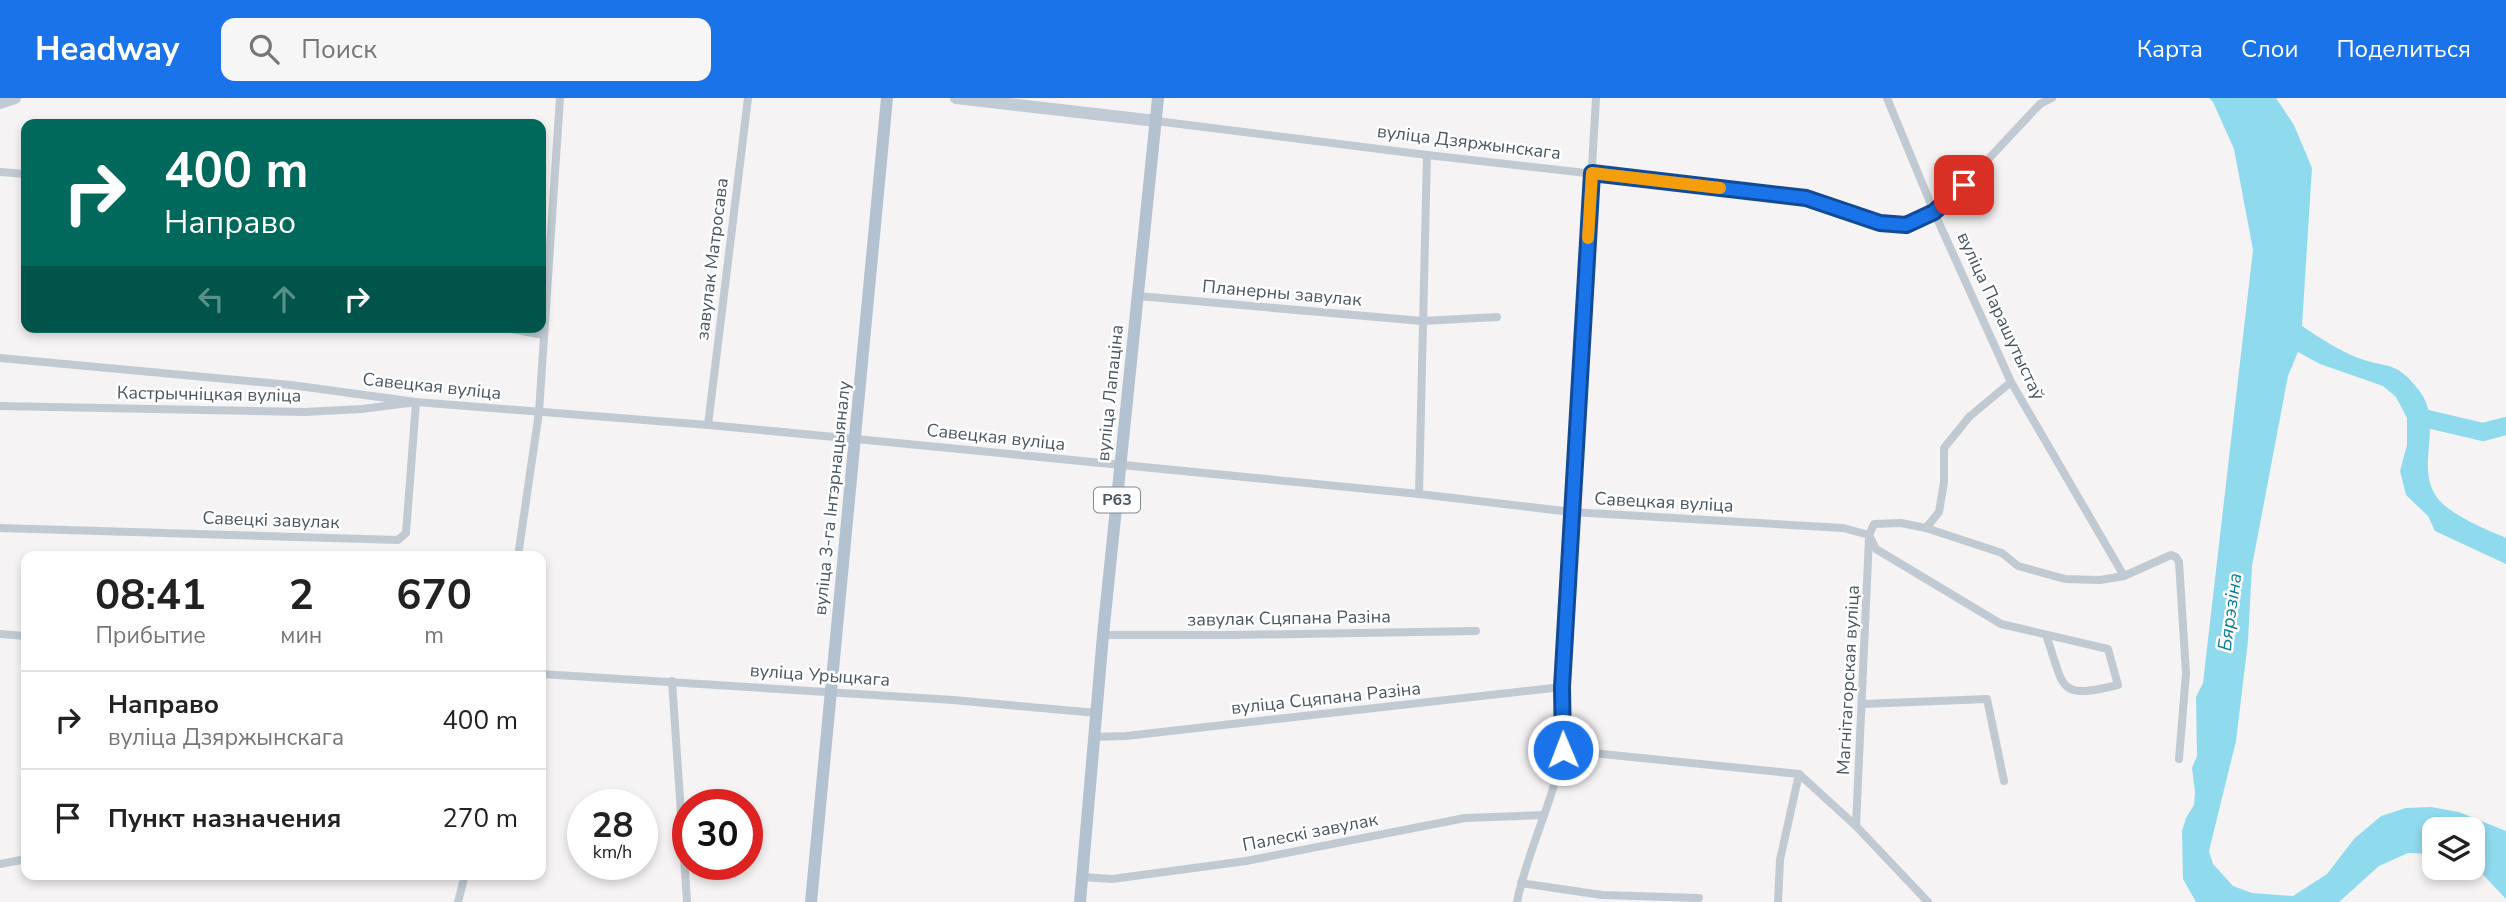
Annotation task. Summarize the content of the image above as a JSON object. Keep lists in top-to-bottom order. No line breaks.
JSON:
{"streets":{"main road":["вуліца Лапаціна","вуліца 3-га Інтэрнацыяналу","Р63"],"street":["вуліца Дзяржынскага","завулак Матросава","Планерны завулак","вуліца Парашутыстаў","Савецкая вуліца","Кастрычніцкая вуліца","Савецкі завулак","завулак Сцяпана Разіна","вуліца Урыцкага","Магнітагорская вуліца","вуліца Сцяпана Разіна","Палескі завулак"]},"crossings":[["вуліца Дзяржынскага","вуліца Парашутыстаў"],["вуліца Дзяржынскага","вуліца Лапаціна"],["завулак Матросава","Савецкая вуліца"],["Планерны завулак","вуліца Лапаціна"],["Савецкая вуліца","вуліца Лапаціна"],["Савецкая вуліца","Кастрычніцкая вуліца"],["Савецкая вуліца","вуліца 3-га Інтэрнацыяналу"],["Савецкая вуліца","Савецкі завулак"],["Савецкая вуліца","Магнітагорская вуліца"],["вуліца Лапаціна","завулак Сцяпана Разіна"],["вуліца Лапаціна","вуліца Урыцкага"],["вуліца Лапаціна","вуліца Сцяпана Разіна"],["вуліца Лапаціна","Палескі завулак"],["Кастрычніцкая вуліца","Савецкі завулак"],["вуліца 3-га Інтэрнацыяналу","вуліца Урыцкага"]],"water":["Бярэзіна"],"page":{"header":"Headway","search":"Поиск","nav":["Карта","Слои","Поделиться"],"turn":["400 m","Направо"],"eta":["08:41","Прибытие","2","мин","670","m"],"list":[{"name":"Направо","note":"вуліца Дзяржынскага","value":"400 m"},{"name":"Пункт назначения","value":"270 m"}],"speed":"28 km/h","limit":"30"}}
